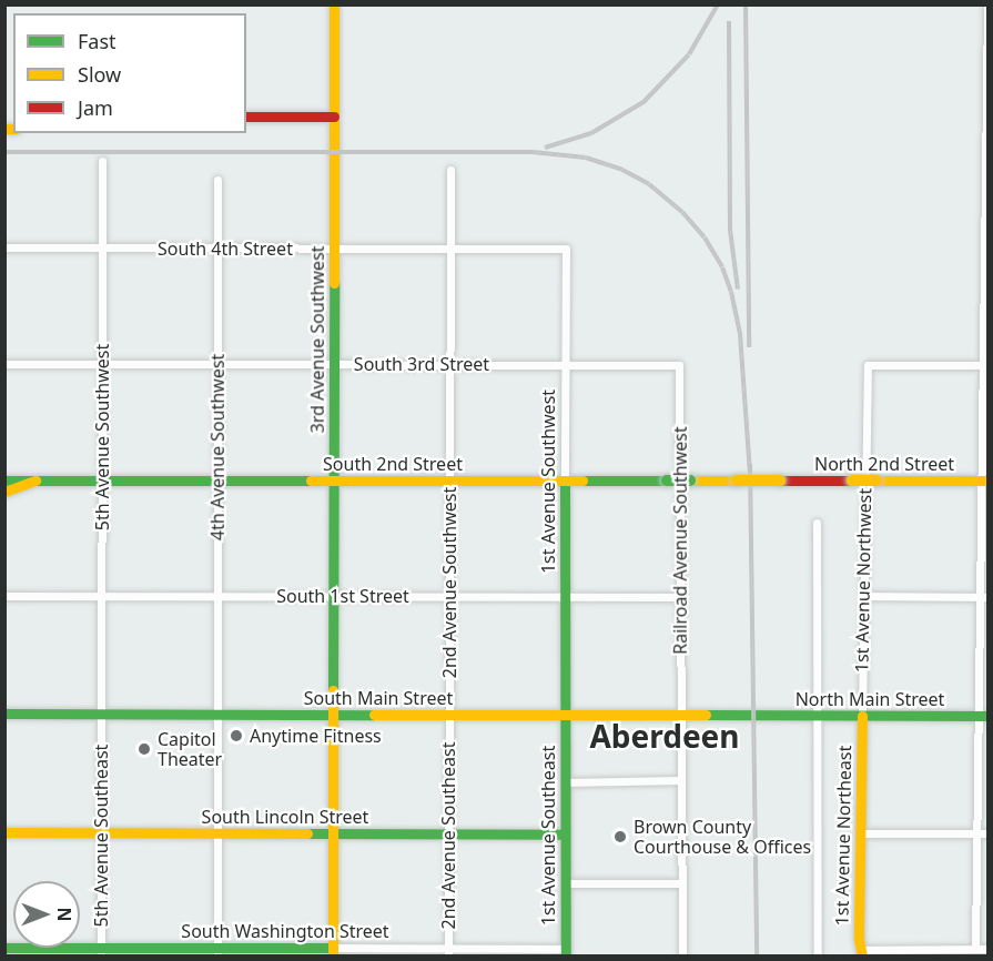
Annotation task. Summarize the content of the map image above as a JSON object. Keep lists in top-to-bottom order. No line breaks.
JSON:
{"streets":{"main road":["3rd Avenue Southwest","South 2nd Street","North 2nd Street","1st Avenue Southwest","South Main Street","North Main Street","South Lincoln Street","1st Avenue Southeast","1st Avenue Northeast","South Washington Street"],"street":["South 4th Street","South 3rd Street","5th Avenue Southwest","4th Avenue Southwest","Railroad Avenue Southwest","1st Avenue Northwest","2nd Avenue Southwest","South 1st Street","5th Avenue Southeast","2nd Avenue Southeast"]},"crossings":[["South 4th Street","3rd Avenue Southwest"],["South 4th Street","5th Avenue Southwest"],["South 4th Street","4th Avenue Southwest"],["South 4th Street","1st Avenue Southwest"],["South 4th Street","2nd Avenue Southwest"],["3rd Avenue Southwest","South 3rd Street"],["3rd Avenue Southwest","South 2nd Street"],["3rd Avenue Southwest","South 1st Street"],["3rd Avenue Southwest","South Main Street"],["3rd Avenue Southwest","South Lincoln Street"],["3rd Avenue Southwest","South Washington Street"],["South 3rd Street","5th Avenue Southwest"],["South 3rd Street","4th Avenue Southwest"],["South 3rd Street","1st Avenue Southwest"],["South 3rd Street","Railroad Avenue Southwest"],["South 3rd Street","2nd Avenue Southwest"],["5th Avenue Southwest","South 2nd Street"],["5th Avenue Southwest","South 1st Street"],["5th Avenue Southwest","South Main Street"],["5th Avenue Southwest","5th Avenue Southeast"],["4th Avenue Southwest","South 2nd Street"],["4th Avenue Southwest","South 1st Street"],["4th Avenue Southwest","South Main Street"],["4th Avenue Southwest","South Lincoln Street"],["4th Avenue Southwest","South Washington Street"],["South 2nd Street","North 2nd Street"],["South 2nd Street","1st Avenue Southwest"],["South 2nd Street","2nd Avenue Southwest"],["1st Avenue Southwest","South 1st Street"],["1st Avenue Southwest","South Main Street"],["1st Avenue Southwest","1st Avenue Southeast"],["Railroad Avenue Southwest","South 1st Street"],["Railroad Avenue Southwest","South Main Street"],["1st Avenue Northwest","North Main Street"],["1st Avenue Northwest","1st Avenue Northeast"],["2nd Avenue Southwest","South 1st Street"],["2nd Avenue Southwest","South Main Street"],["2nd Avenue Southwest","2nd Avenue Southeast"],["South Main Street","North Main Street"],["South Main Street","5th Avenue Southeast"],["South Main Street","2nd Avenue Southeast"],["South Main Street","1st Avenue Southeast"],["North Main Street","1st Avenue Northeast"],["South Lincoln Street","5th Avenue Southeast"],["South Lincoln Street","2nd Avenue Southeast"],["South Lincoln Street","1st Avenue Southeast"],["5th Avenue Southeast","South Washington Street"],["2nd Avenue Southeast","South Washington Street"],["1st Avenue Southeast","South Washington Street"]],"districts":["Aberdeen"],"places":["Anytime Fitness","Capitol Theater","Brown County Courthouse & Offices"],"legend":["Fast","Slow","Jam"],"north":"right"}
